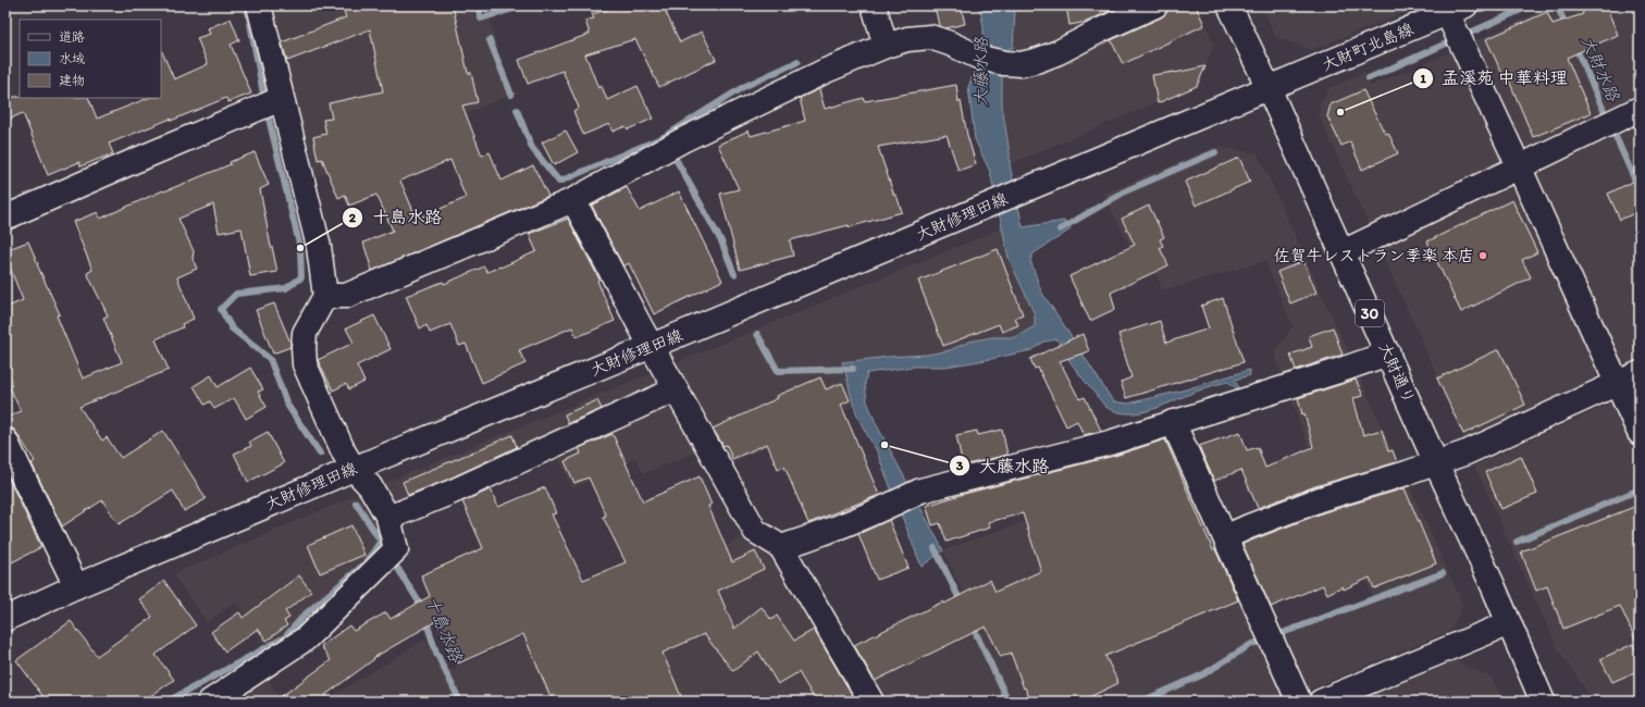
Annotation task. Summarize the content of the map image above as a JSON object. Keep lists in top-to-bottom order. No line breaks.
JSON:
{"streets":{"street":["大財町北島線","大財修理田線","30","大財通り"]},"crossings":[["大財町北島線","大財修理田線"],["大財町北島線","大財通り"],["大財修理田線","大財通り"]],"water":["大財水路","大藤水路","十島水路"],"places":["孟溪苑 中華料理","十島水路","佐賀牛レストラン季楽 本店","大藤水路"],"legend":["道路","水域","建物"]}
